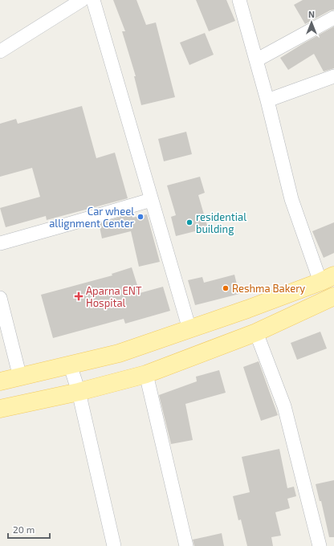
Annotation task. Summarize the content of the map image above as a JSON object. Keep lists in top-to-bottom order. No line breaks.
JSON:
{"places":{"other":["Car wheel allignment Center","residential building","Reshma Bakery"],"health":["Aparna ENT Hospital"]},"scale_bar":"20 m","north":"top"}
